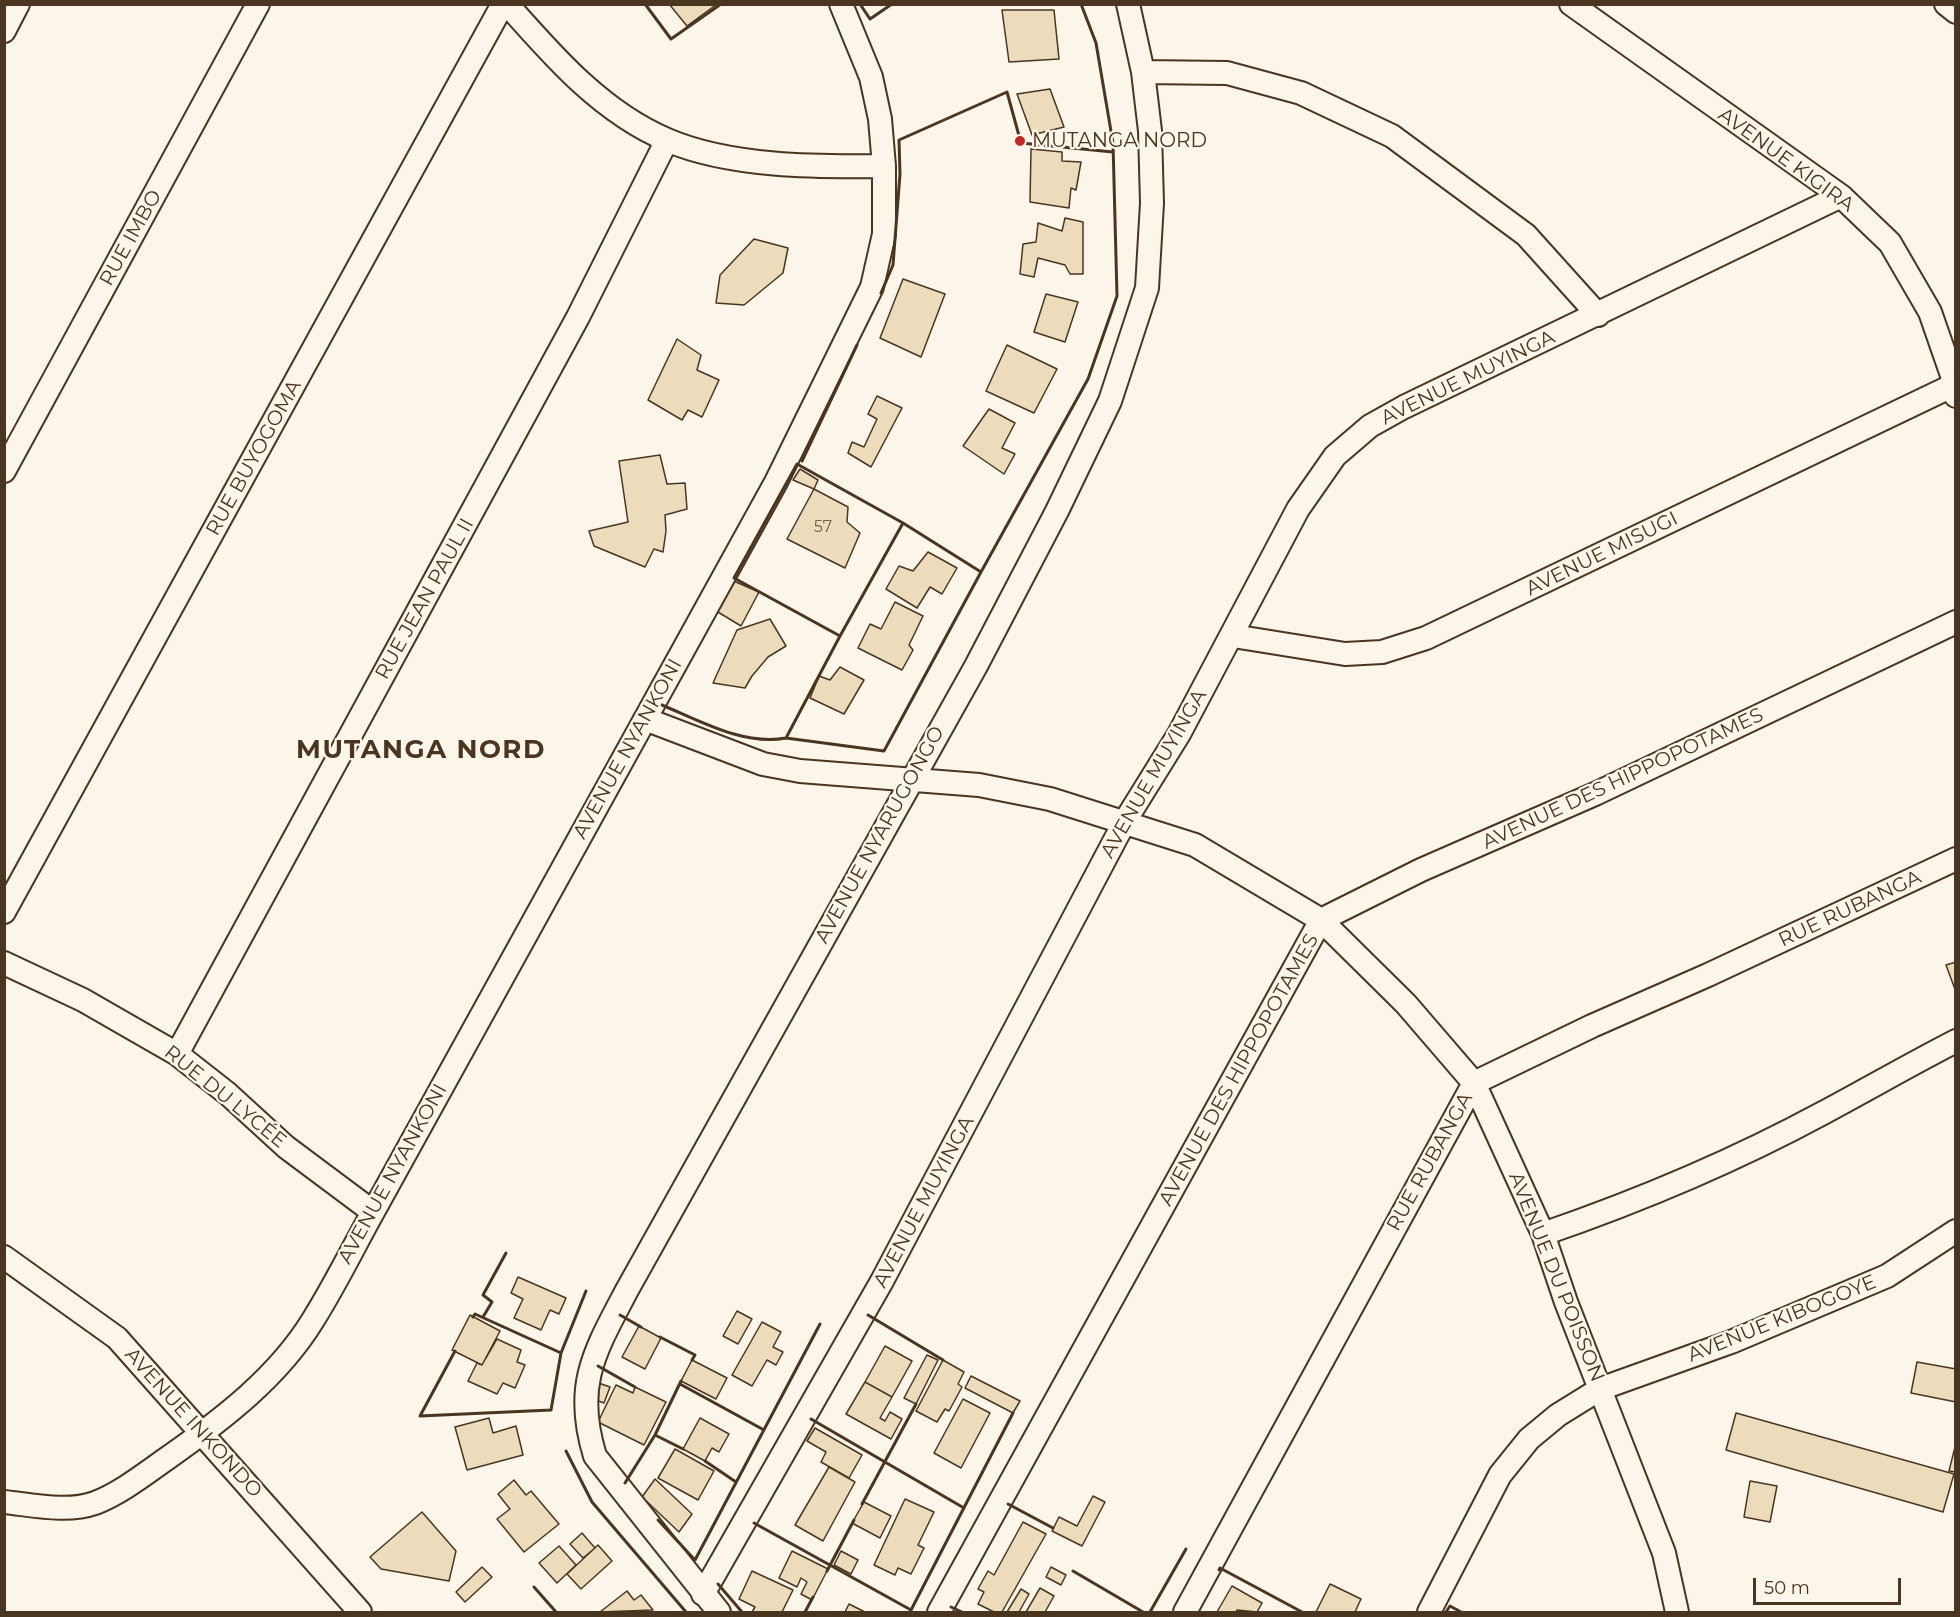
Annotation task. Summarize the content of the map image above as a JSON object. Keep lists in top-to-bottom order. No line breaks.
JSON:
{"streets":{"street":["AVENUE KIGIRA","RUE IMBO","AVENUE MUYINGA","RUE BUYOGOMA","AVENUE MISUGI","RUE JEAN PAUL II","AVENUE NYANKONI","AVENUE DES HIPPOPOTAMES","AVENUE NYARUGONGO","RUE RUBANGA","RUE DU LYCÉE","AVENUE DU POISSON","AVENUE KIBOGOYE","AVENUE INKONDO"]},"crossings":[["AVENUE KIGIRA","AVENUE MUYINGA"],["AVENUE KIGIRA","AVENUE MISUGI"],["AVENUE MUYINGA","AVENUE MISUGI"],["AVENUE MUYINGA","AVENUE NYARUGONGO"],["AVENUE MUYINGA","AVENUE DU POISSON"],["RUE JEAN PAUL II","RUE DU LYCÉE"],["AVENUE NYANKONI","RUE DU LYCÉE"],["AVENUE NYANKONI","AVENUE DU POISSON"],["AVENUE NYANKONI","AVENUE INKONDO"],["AVENUE DES HIPPOPOTAMES","AVENUE DU POISSON"],["AVENUE NYARUGONGO","AVENUE DU POISSON"],["RUE RUBANGA","AVENUE DU POISSON"],["AVENUE DU POISSON","AVENUE KIBOGOYE"]],"districts":["MUTANGA NORD"],"places":["MUTANGA NORD"],"house_numbers":["57"],"scale_bar":"50 m"}
